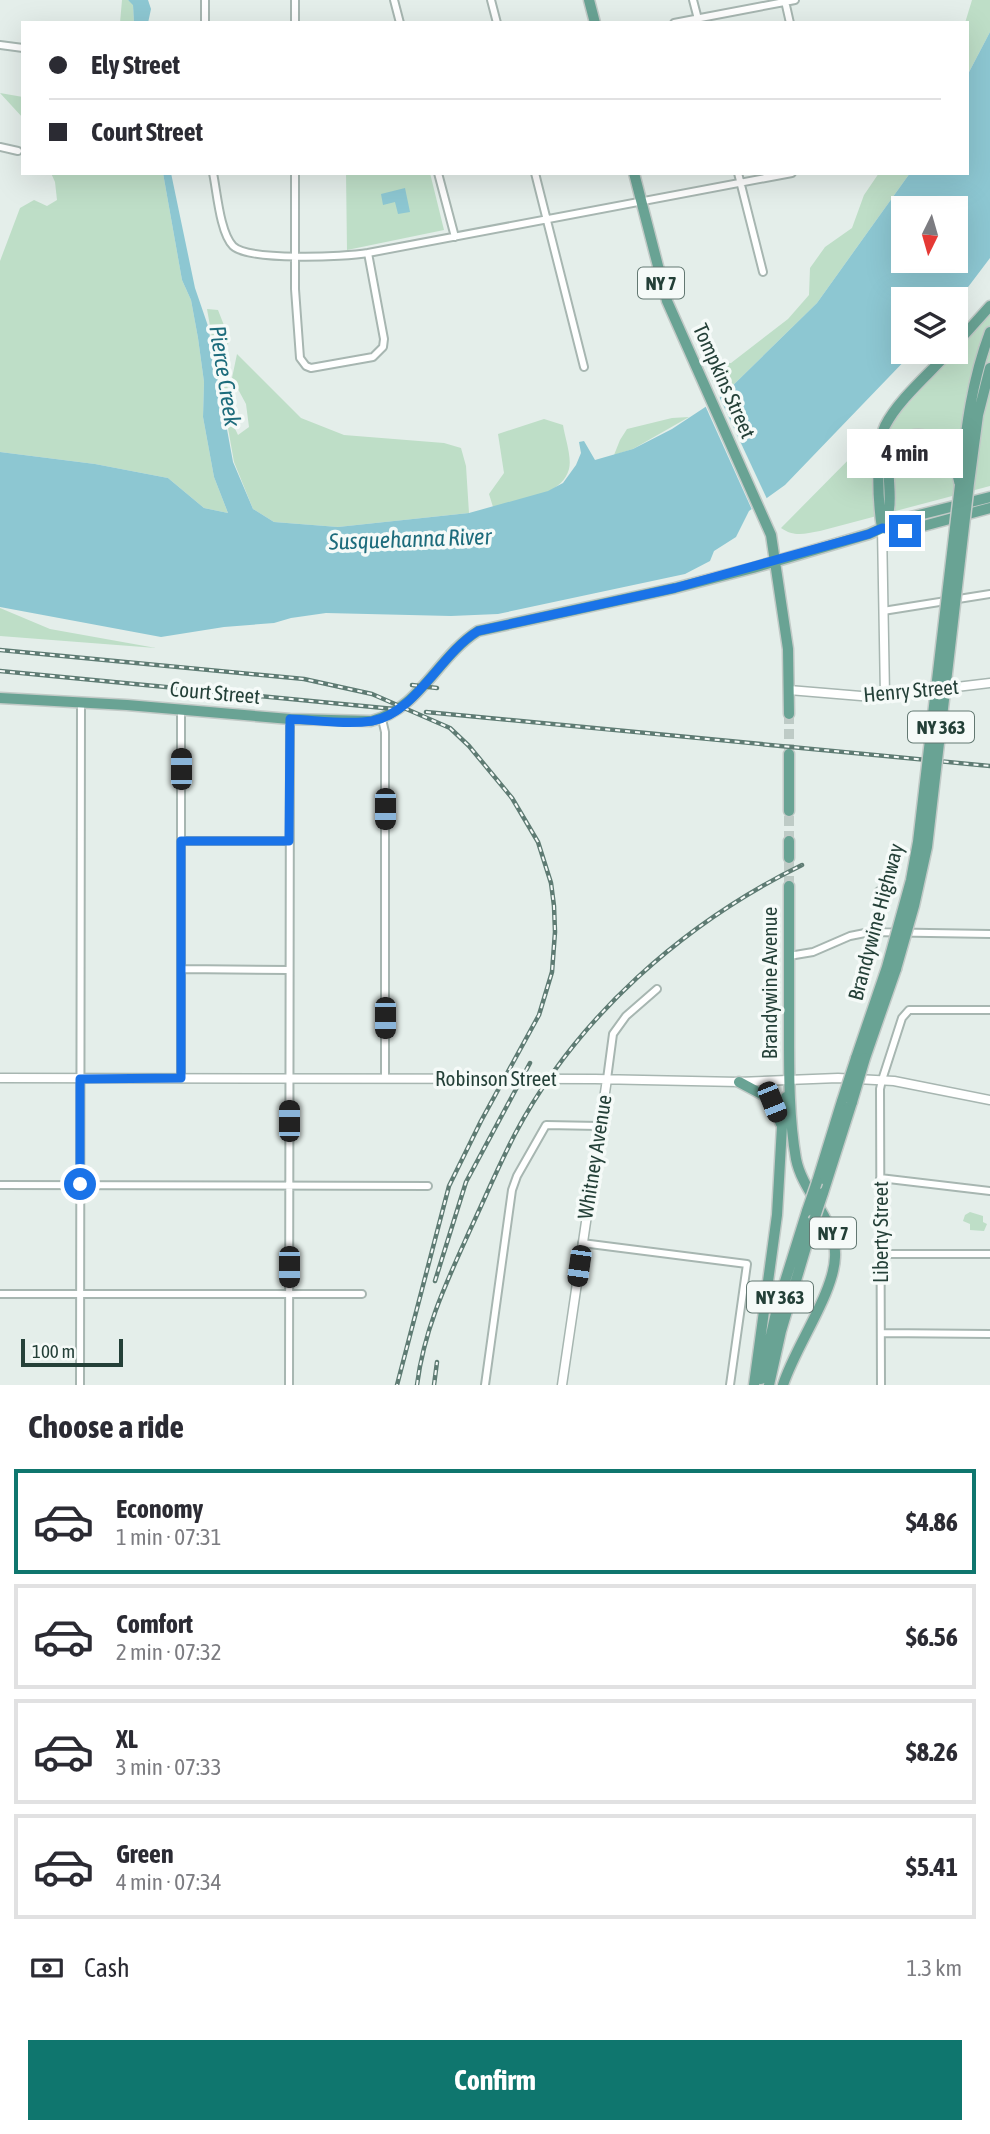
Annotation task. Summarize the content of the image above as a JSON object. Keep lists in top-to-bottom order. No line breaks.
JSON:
{"streets":{"main road":["NY 7","Tompkins Street","Court Street","NY 363","Brandywine Highway","Brandywine Avenue"],"street":["Henry Street","Robinson Street","Whitney Avenue","Liberty Street"]},"crossings":[["NY 7","Tompkins Street"],["NY 7","Henry Street"],["NY 7","Brandywine Avenue"],["NY 7","Robinson Street"],["Brandywine Avenue","Robinson Street"],["Robinson Street","Whitney Avenue"],["Robinson Street","Liberty Street"]],"water":["Pierce Creek","Susquehanna River"],"scale_bar":"100 m","north":"bottom","page":{"banner":["Ely Street","Court Street"],"bubble":"4 min","scale":"100 m","heading":"Choose a ride","list":[{"name":"Economy","note":"1 min · 07:31","value":"$4.86"},{"name":"Comfort","note":"2 min · 07:32","value":"$6.56"},{"name":"XL","note":"3 min · 07:33","value":"$8.26"},{"name":"Green","note":"4 min · 07:34","value":"$5.41"}],"pay":["Cash","1.3 km"],"buttons":"Confirm"}}
